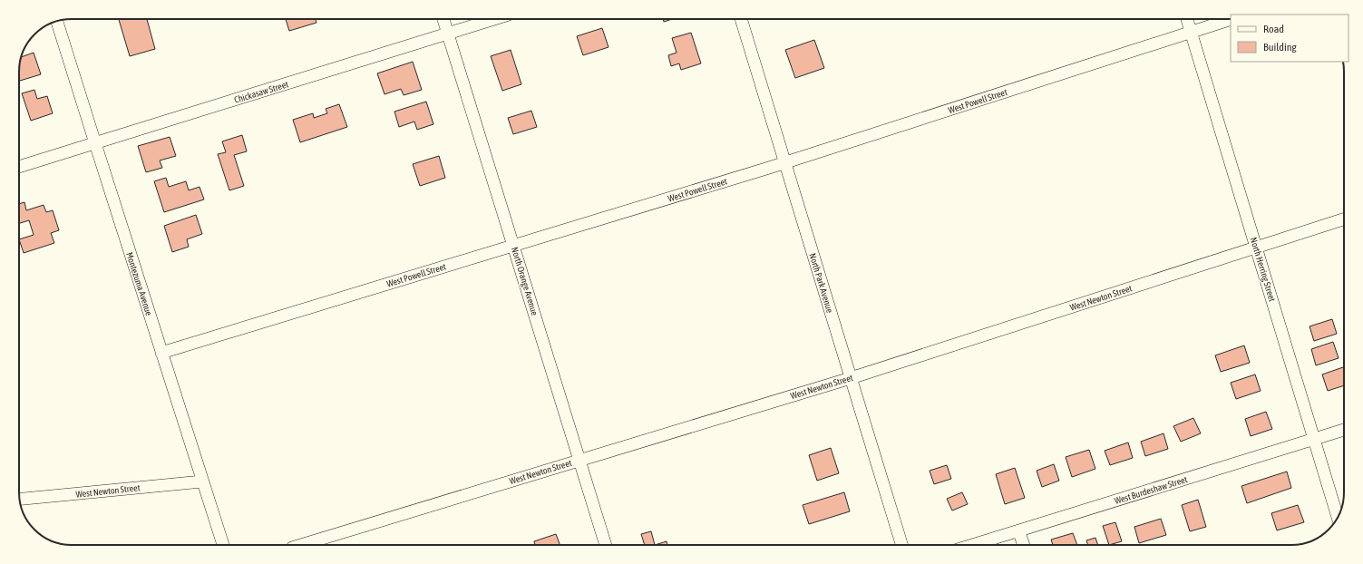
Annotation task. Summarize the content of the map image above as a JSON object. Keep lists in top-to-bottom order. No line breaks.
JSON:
{"streets":{"street":["Chickasaw Street","West Powell Street","North Herring Street","North Orange Avenue","North Park Avenue","Montezuma Avenue","West Newton Street","West Burdeshaw Street"]},"crossings":[["Chickasaw Street","North Orange Avenue"],["Chickasaw Street","Montezuma Avenue"],["West Powell Street","North Herring Street"],["West Powell Street","North Orange Avenue"],["West Powell Street","North Park Avenue"],["West Powell Street","Montezuma Avenue"],["North Herring Street","West Newton Street"],["North Herring Street","West Burdeshaw Street"],["North Orange Avenue","West Newton Street"],["North Park Avenue","West Newton Street"],["Montezuma Avenue","West Newton Street"]],"legend":["Road","Building"]}
